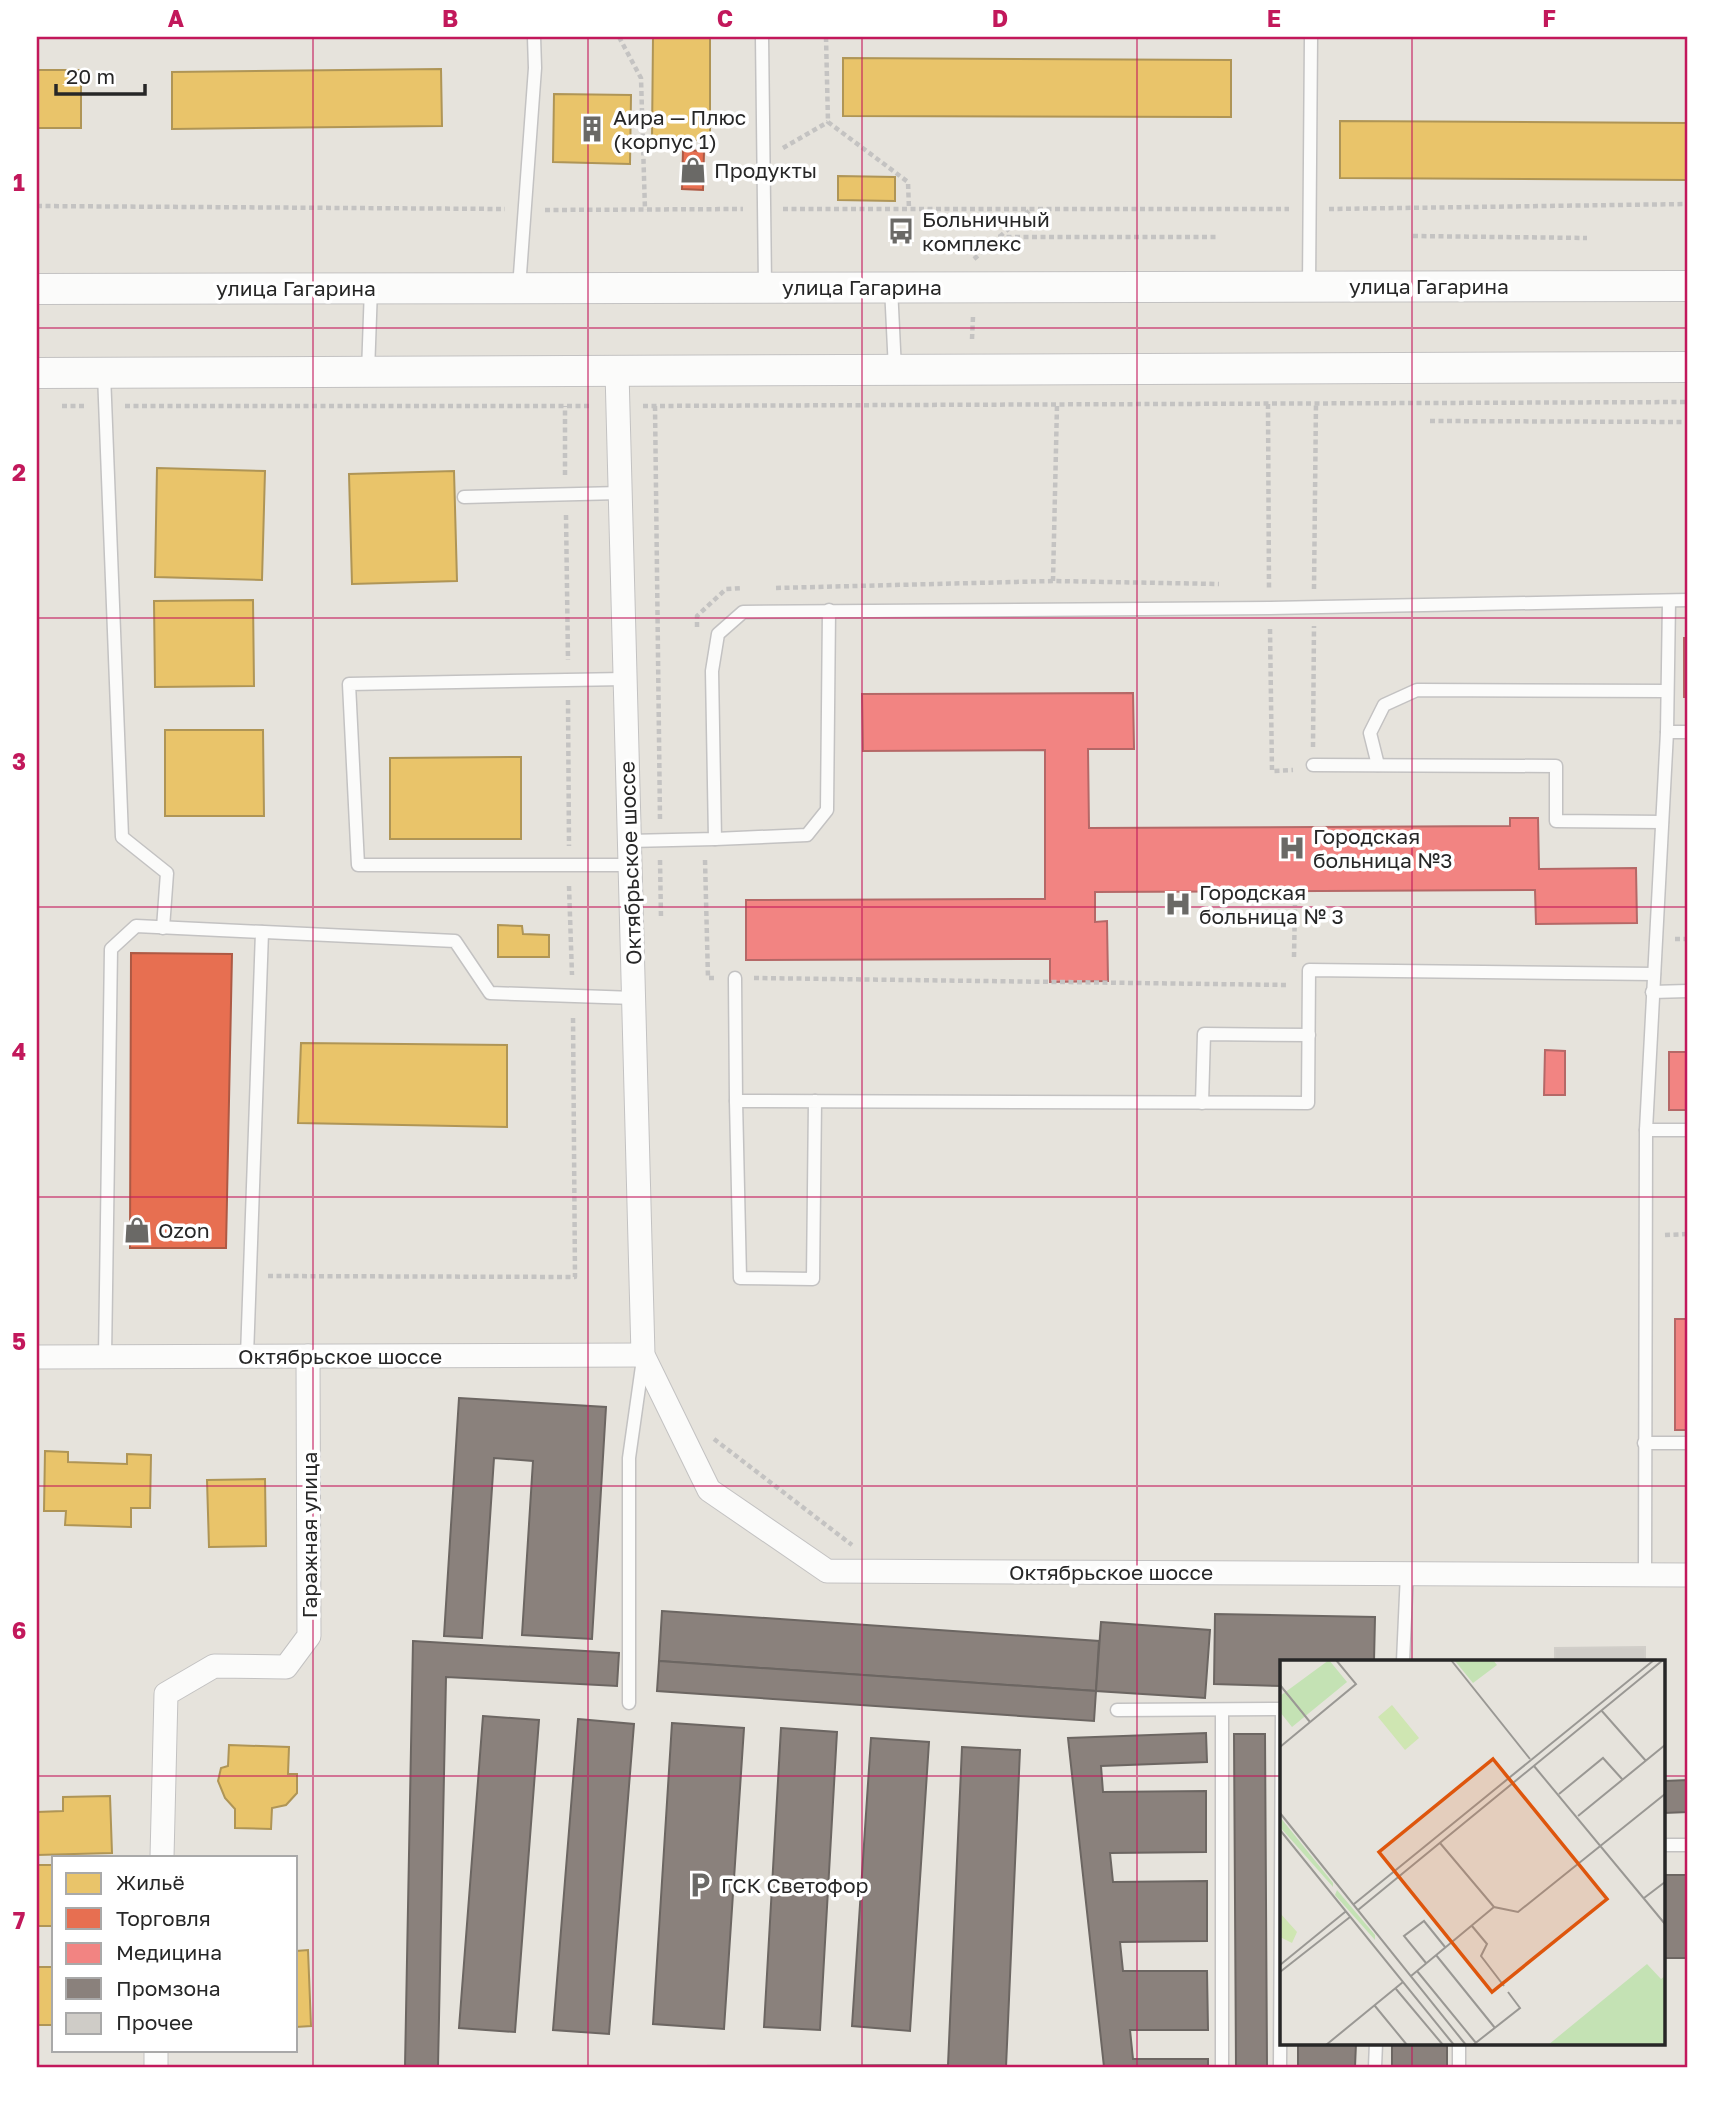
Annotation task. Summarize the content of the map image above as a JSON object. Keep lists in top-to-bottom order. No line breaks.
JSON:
{"streets":{"street":["улица Гагарина","Октябрьское шоссе","Гаражная улица"]},"crossings":[["Октябрьское шоссе","Гаражная улица"]],"places":{"building":["Аира — Плюс (корпус 1)"],"shop":["Продукты","Ozon"],"bus stop":["Больничный комплекс"],"hospital":["Городская больница №3","Городская больница № 3"],"parking":["ГСК Светофор"]},"legend":["Жильё","Торговля","Медицина","Промзона","Прочее"],"scale_bar":"20 m","grid":{"columns":["A","B","C","D","E","F"],"rows":["1","2","3","4","5","6","7"]}}
